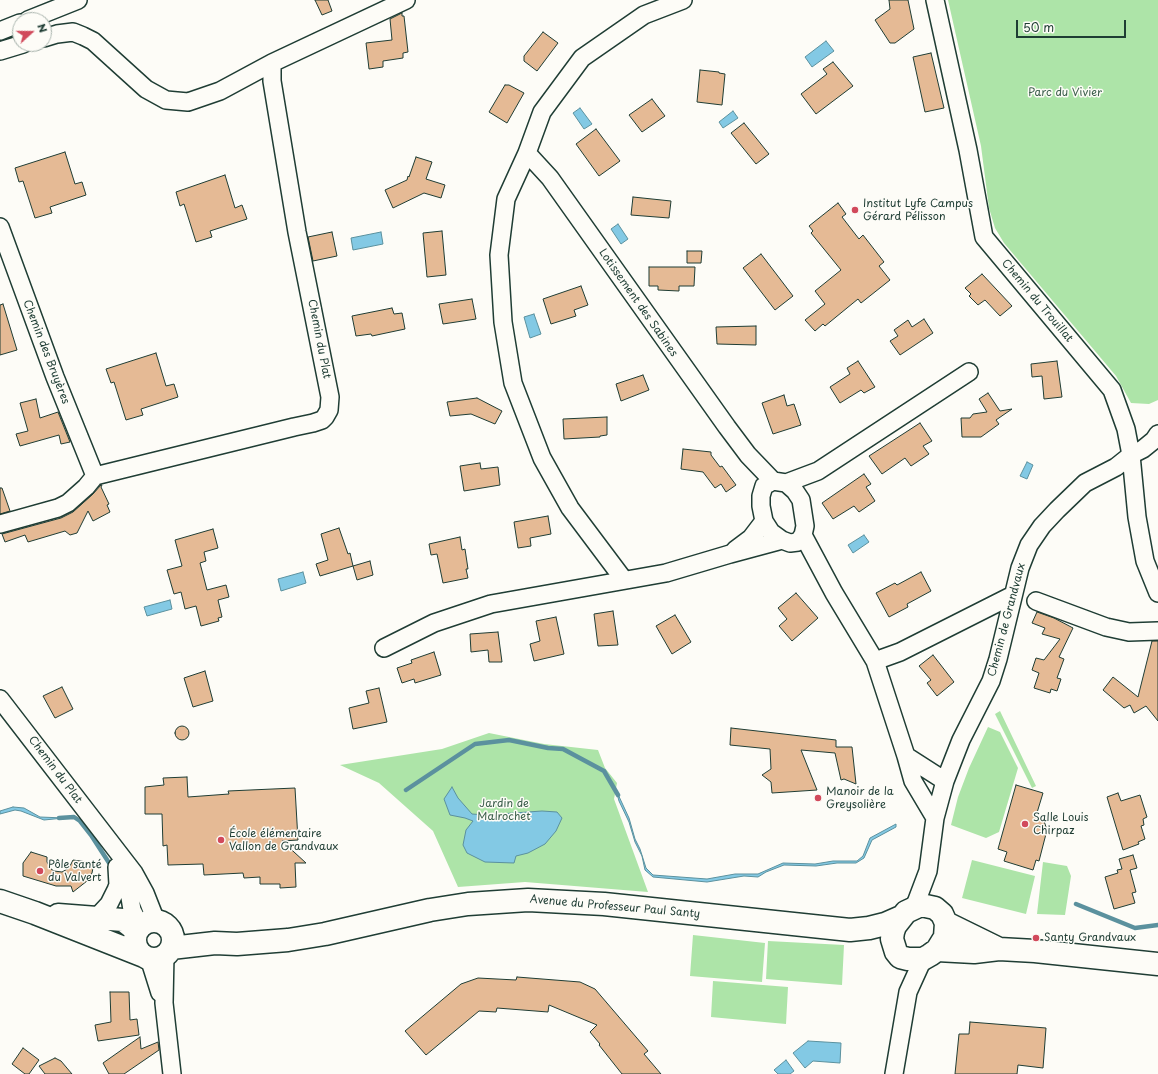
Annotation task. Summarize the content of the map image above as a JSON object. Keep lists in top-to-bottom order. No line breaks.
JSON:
{"streets":{"main road":["Avenue du Professeur Paul Santy"],"street":["Chemin du Trouillat","Lotissement des Sabines","Chemin du Plat","Chemin des Bruyères","Chemin de Grandvaux"]},"crossings":[["Chemin du Trouillat","Chemin de Grandvaux"],["Chemin du Plat","Chemin des Bruyères"],["Chemin du Plat","Avenue du Professeur Paul Santy"],["Chemin de Grandvaux","Avenue du Professeur Paul Santy"]],"parks":["Parc du Vivier","Jardin de Malrochet"],"places":["Institut Lyfe Campus Gérard Pélisson","Manoir de la Greysolière","Salle Louis Chirpaz","École élémentaire Vallon de Grandvaux","Pôle santé du Valvert","Santy Grandvaux"],"scale_bar":"50 m","north":"right"}
